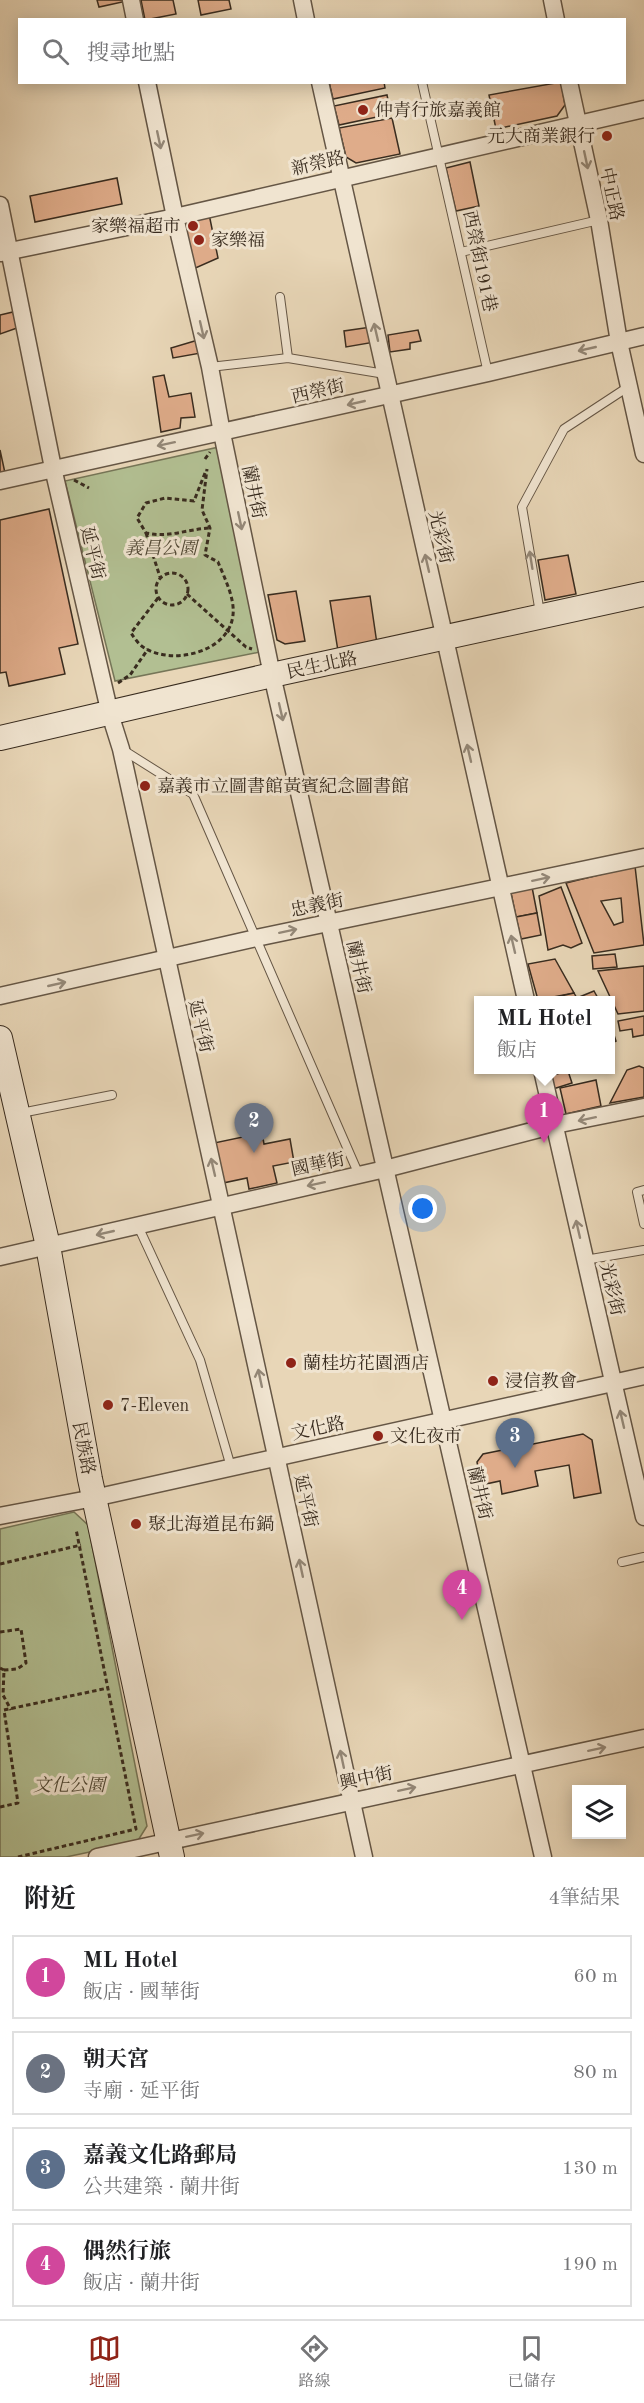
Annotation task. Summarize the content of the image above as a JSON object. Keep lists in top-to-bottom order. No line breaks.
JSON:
{"streets":{"main road":["民生北路","民族路"],"street":["新榮路","中正路","西榮街","蘭井街","光彩街","延平街","忠義街","國華街","文化路","興中街"],"lane":["西榮街191巷"]},"crossings":[["新榮路","中正路"],["新榮路","西榮街191巷"],["新榮路","蘭井街"],["新榮路","光彩街"],["新榮路","延平街"],["中正路","西榮街"],["西榮街191巷","西榮街"],["西榮街","蘭井街"],["西榮街","光彩街"],["西榮街","延平街"],["蘭井街","民生北路"],["蘭井街","忠義街"],["蘭井街","國華街"],["蘭井街","文化路"],["蘭井街","興中街"],["光彩街","民生北路"],["光彩街","忠義街"],["光彩街","國華街"],["光彩街","文化路"],["延平街","民生北路"],["延平街","忠義街"],["延平街","國華街"],["延平街","文化路"],["延平街","興中街"],["國華街","民族路"],["文化路","民族路"],["民族路","興中街"]],"one_way":["西榮街","蘭井街","光彩街","延平街","忠義街","國華街","興中街"],"parks":["義昌公園","文化公園"],"places":["仲青行旅嘉義館","元大商業銀行","家樂福超市","家樂福","嘉義市立圖書館黃賓紀念圖書館","蘭桂坊花園酒店","浸信教會","7-Eleven","文化夜市","聚北海道昆布鍋"],"page":{"search":"搜尋地點","popup":["ML Hotel","飯店"],"pins":["1","2","3","4"],"heading":["附近","4筆結果"],"list":[{"mark":"1","name":"ML Hotel","note":"飯店 · 國華街","value":"60 m"},{"mark":"2","name":"朝天宮","note":"寺廟 · 延平街","value":"80 m"},{"mark":"3","name":"嘉義文化路郵局","note":"公共建築 · 蘭井街","value":"130 m"},{"mark":"4","name":"偶然行旅","note":"飯店 · 蘭井街","value":"190 m"}],"nav":["地圖","路線","已儲存"]}}
